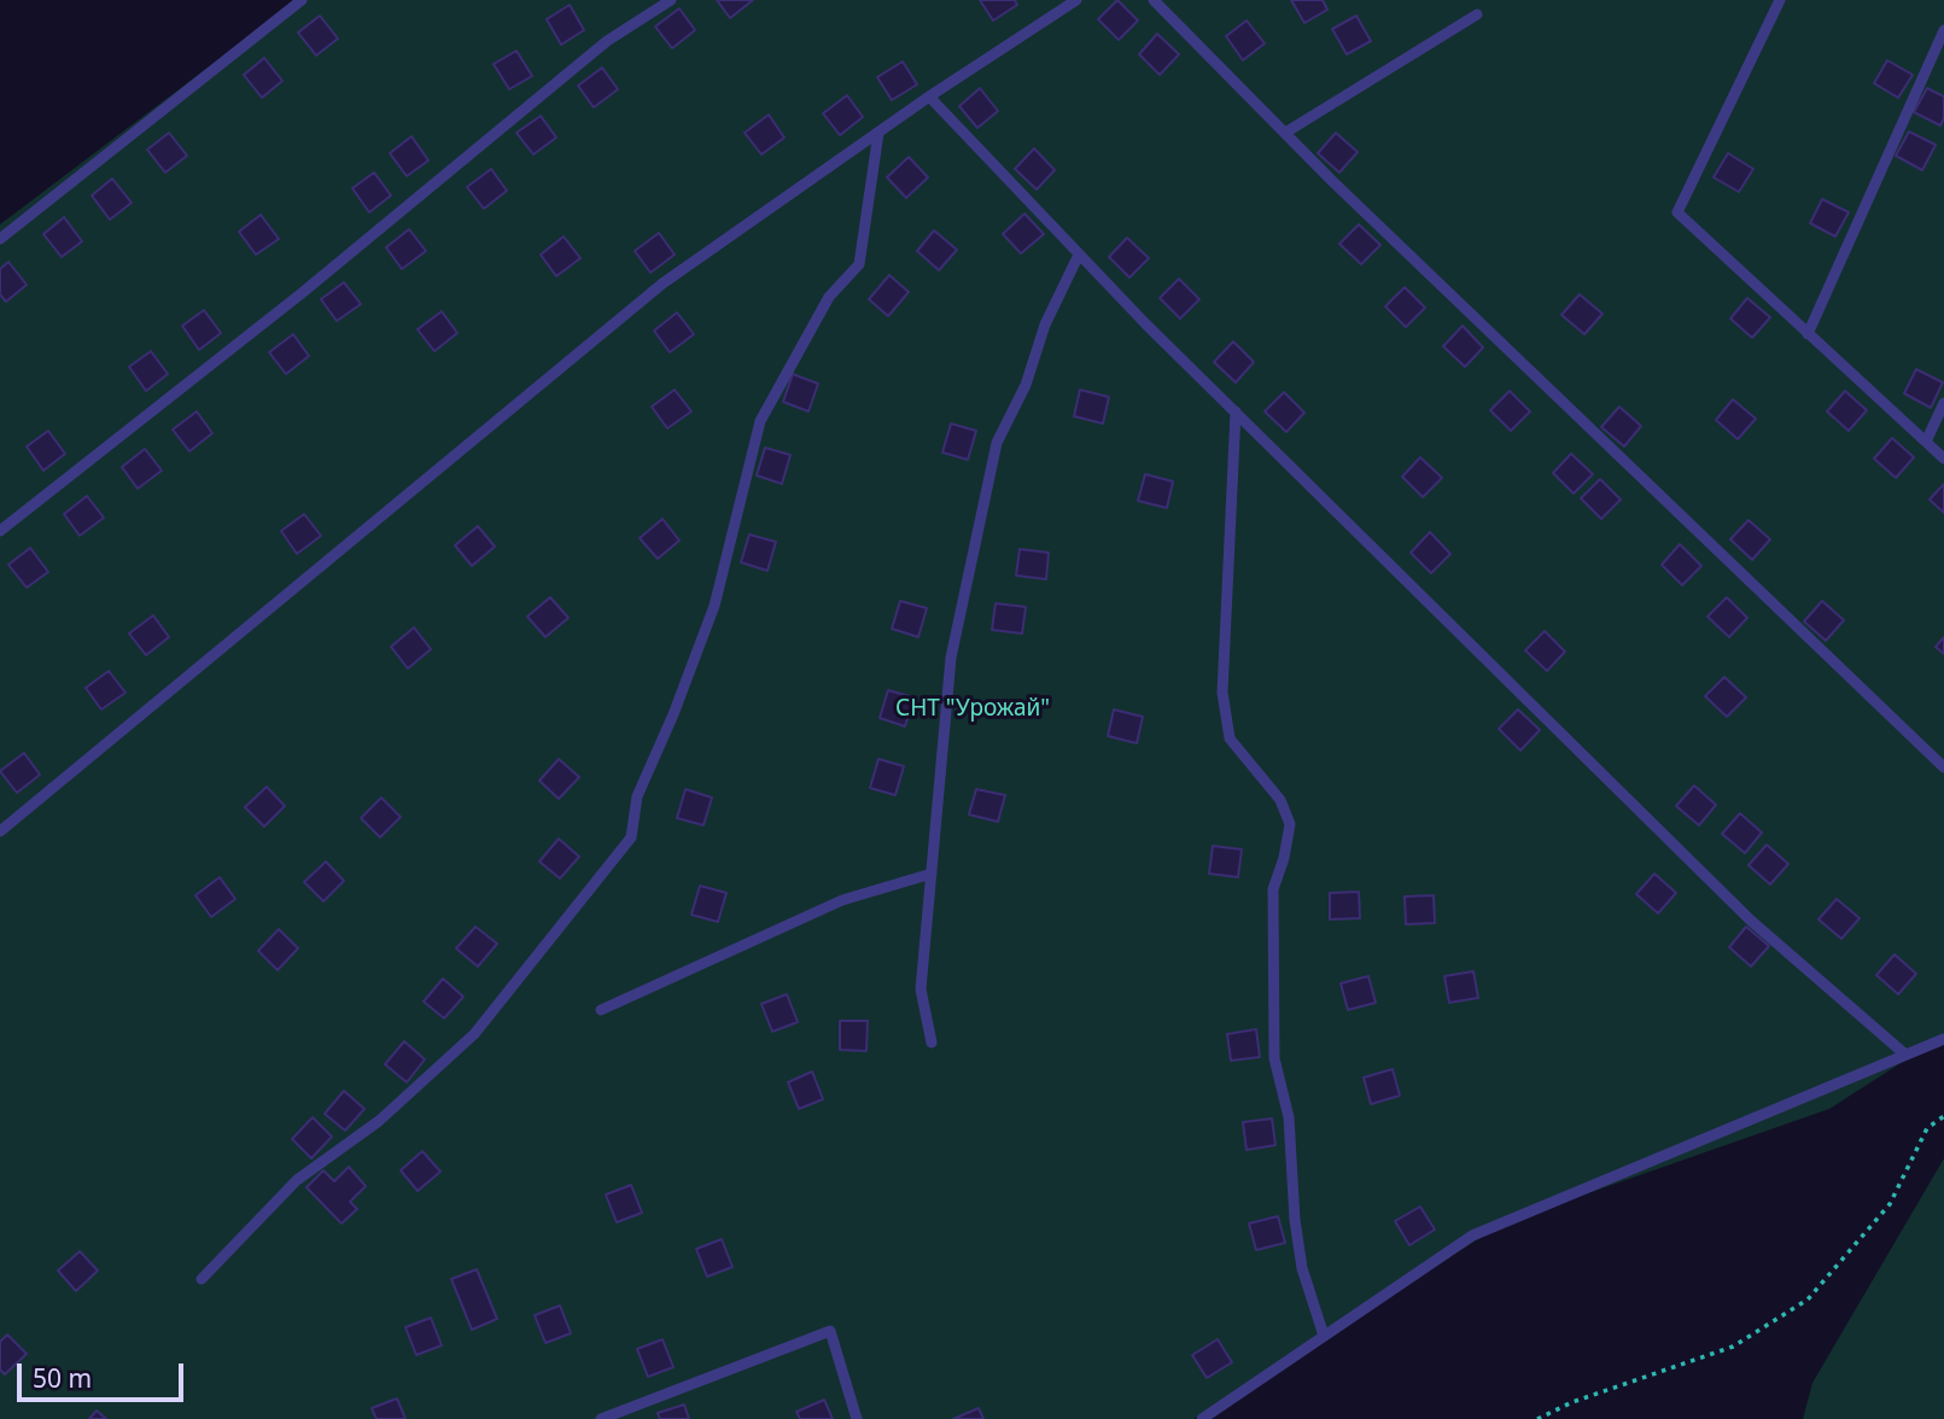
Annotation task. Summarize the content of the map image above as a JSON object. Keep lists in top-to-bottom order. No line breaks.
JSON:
{"parks":["СНТ \"Урожай\""],"scale_bar":"50 m"}
